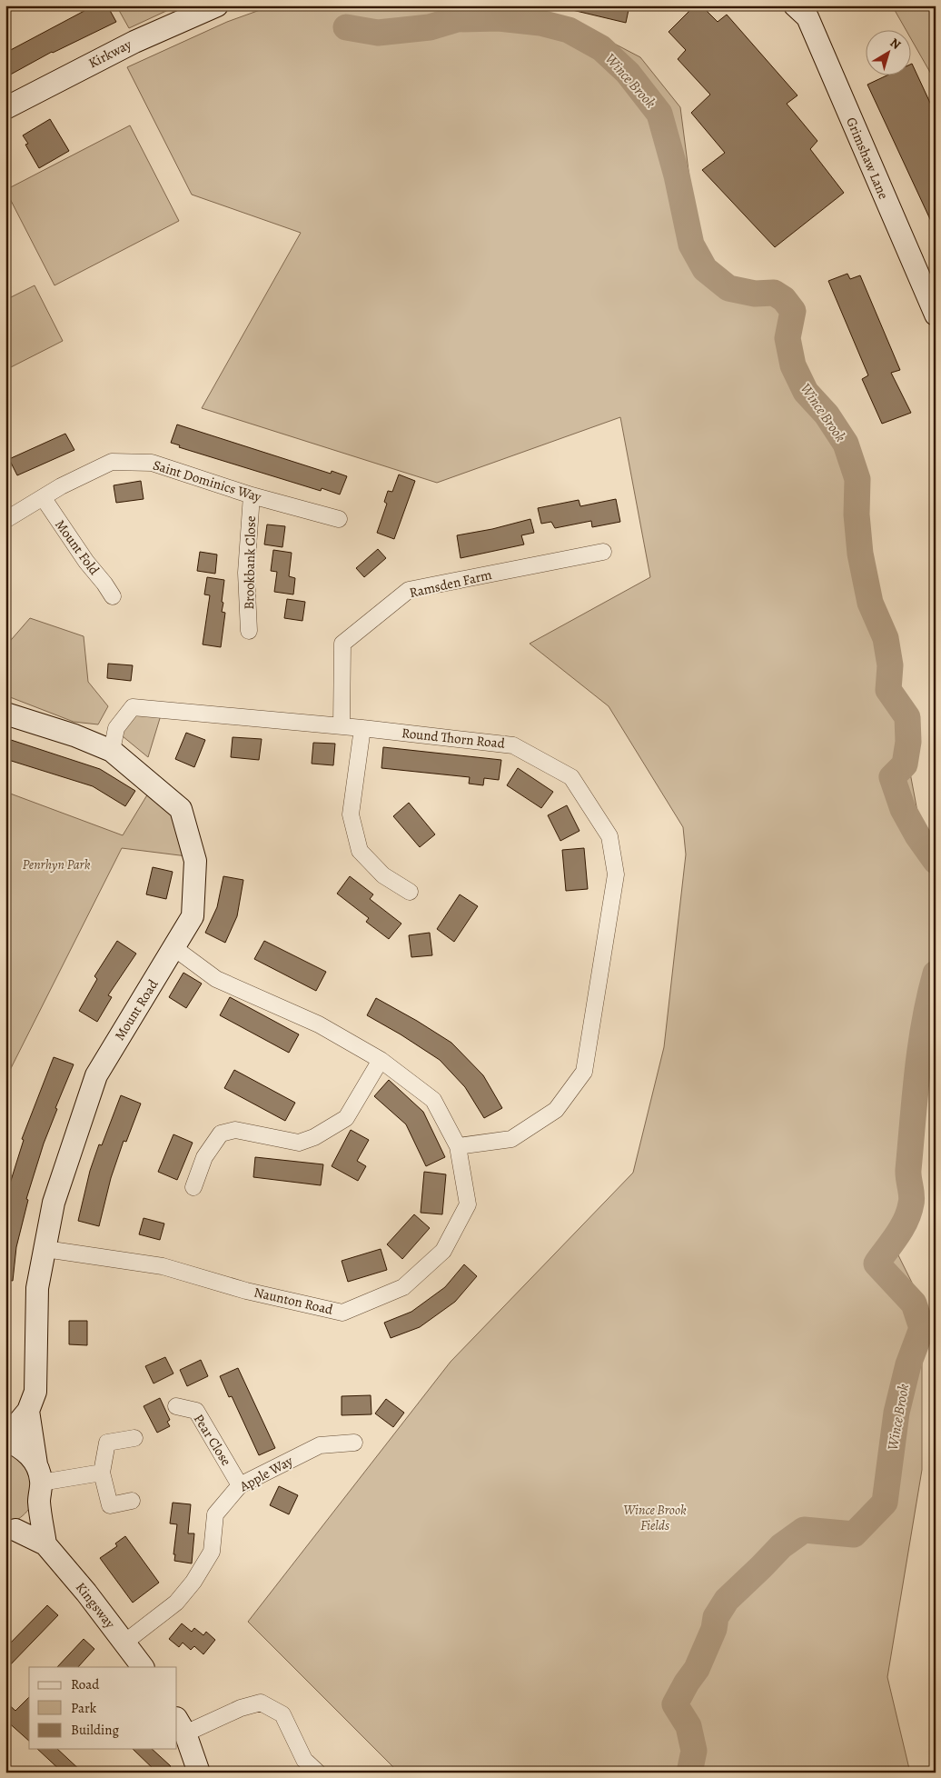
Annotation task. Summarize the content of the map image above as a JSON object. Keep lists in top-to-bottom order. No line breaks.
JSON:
{"streets":{"street":["Kirkway","Grimshaw Lane","Saint Dominics Way","Mount Fold","Brookbank Close","Ramsden Farm","Round Thorn Road","Mount Road","Naunton Road","Pear Close","Apple Way","Kingsway"]},"crossings":[["Saint Dominics Way","Mount Fold"],["Saint Dominics Way","Brookbank Close"],["Ramsden Farm","Round Thorn Road"],["Round Thorn Road","Mount Road"],["Round Thorn Road","Naunton Road"],["Mount Road","Naunton Road"],["Mount Road","Kingsway"],["Pear Close","Apple Way"],["Apple Way","Kingsway"]],"water":["Wince Brook"],"parks":["Penrhyn Park","Wince Brook Fields"],"legend":["Road","Park","Building"],"north":"top right"}
